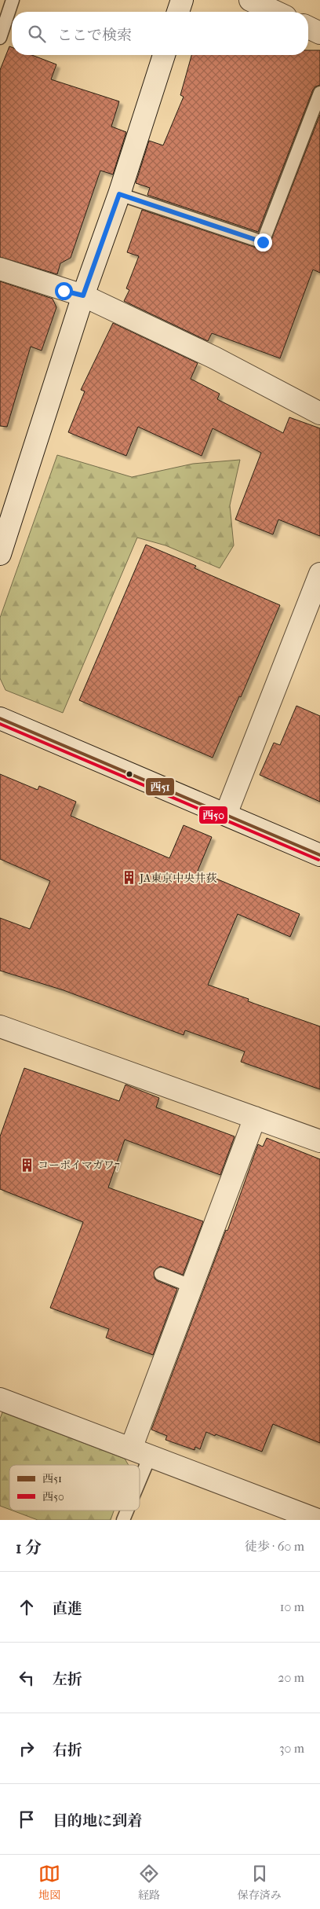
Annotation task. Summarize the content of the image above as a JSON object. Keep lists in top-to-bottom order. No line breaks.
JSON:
{"places":{"building":["JA東京中央井荻","コーポイマガワ7"]},"lines":["transit line 西51","transit line 西50"],"legend":["西51","西50"],"page":{"search":"ここで検索","heading":["1 分","徒歩 · 60 m"],"list":[["直進","10 m"],["左折","20 m"],["右折","30 m"],"目的地に到着"],"nav":["地図","経路","保存済み"]}}
